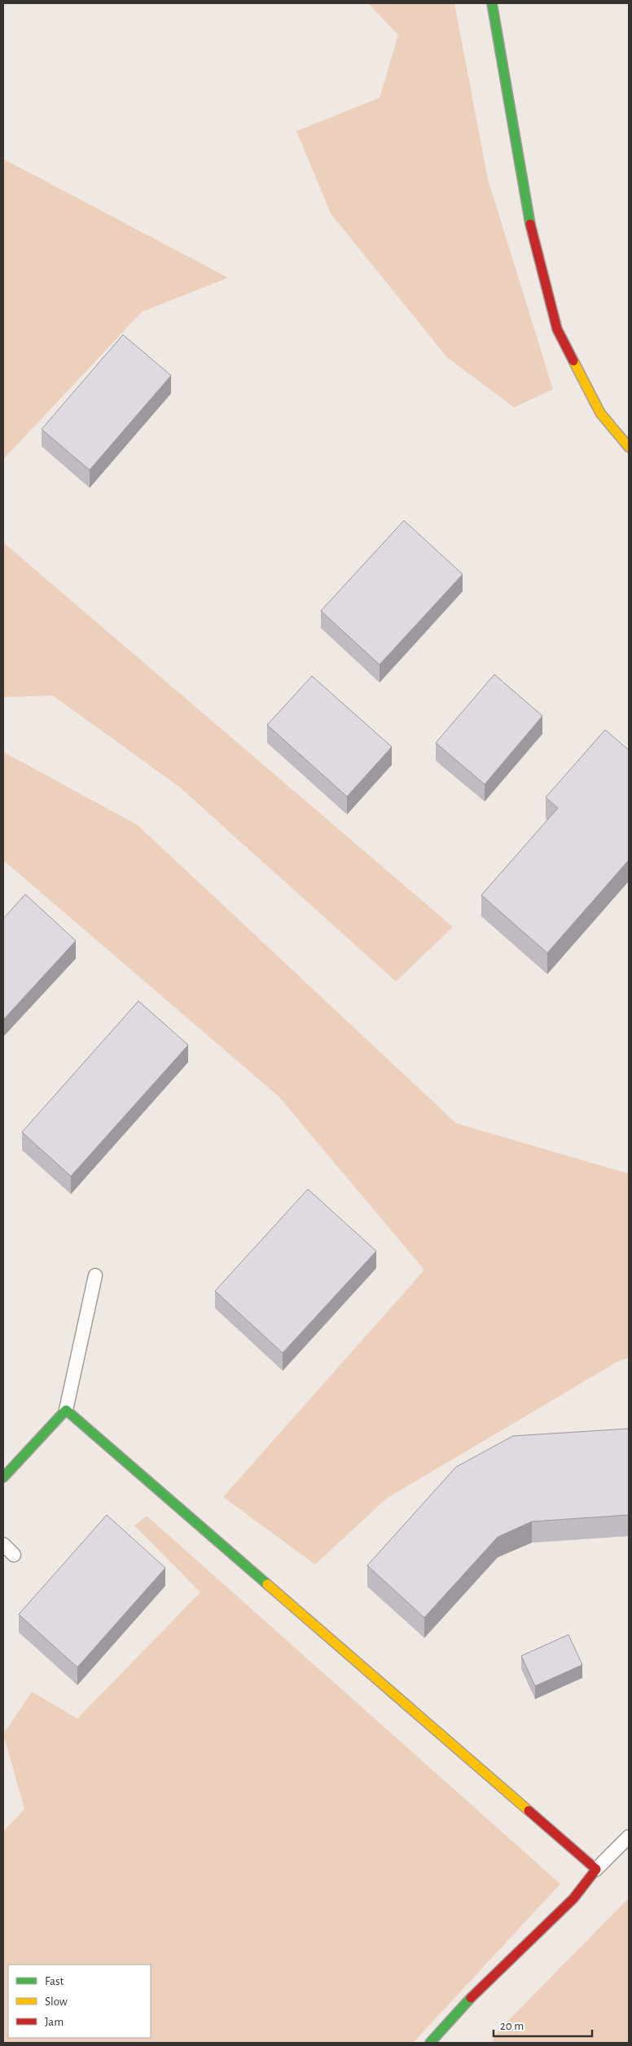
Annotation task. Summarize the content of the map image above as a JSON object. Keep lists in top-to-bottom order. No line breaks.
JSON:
{"legend":["Fast","Slow","Jam"],"scale_bar":"20 m"}
